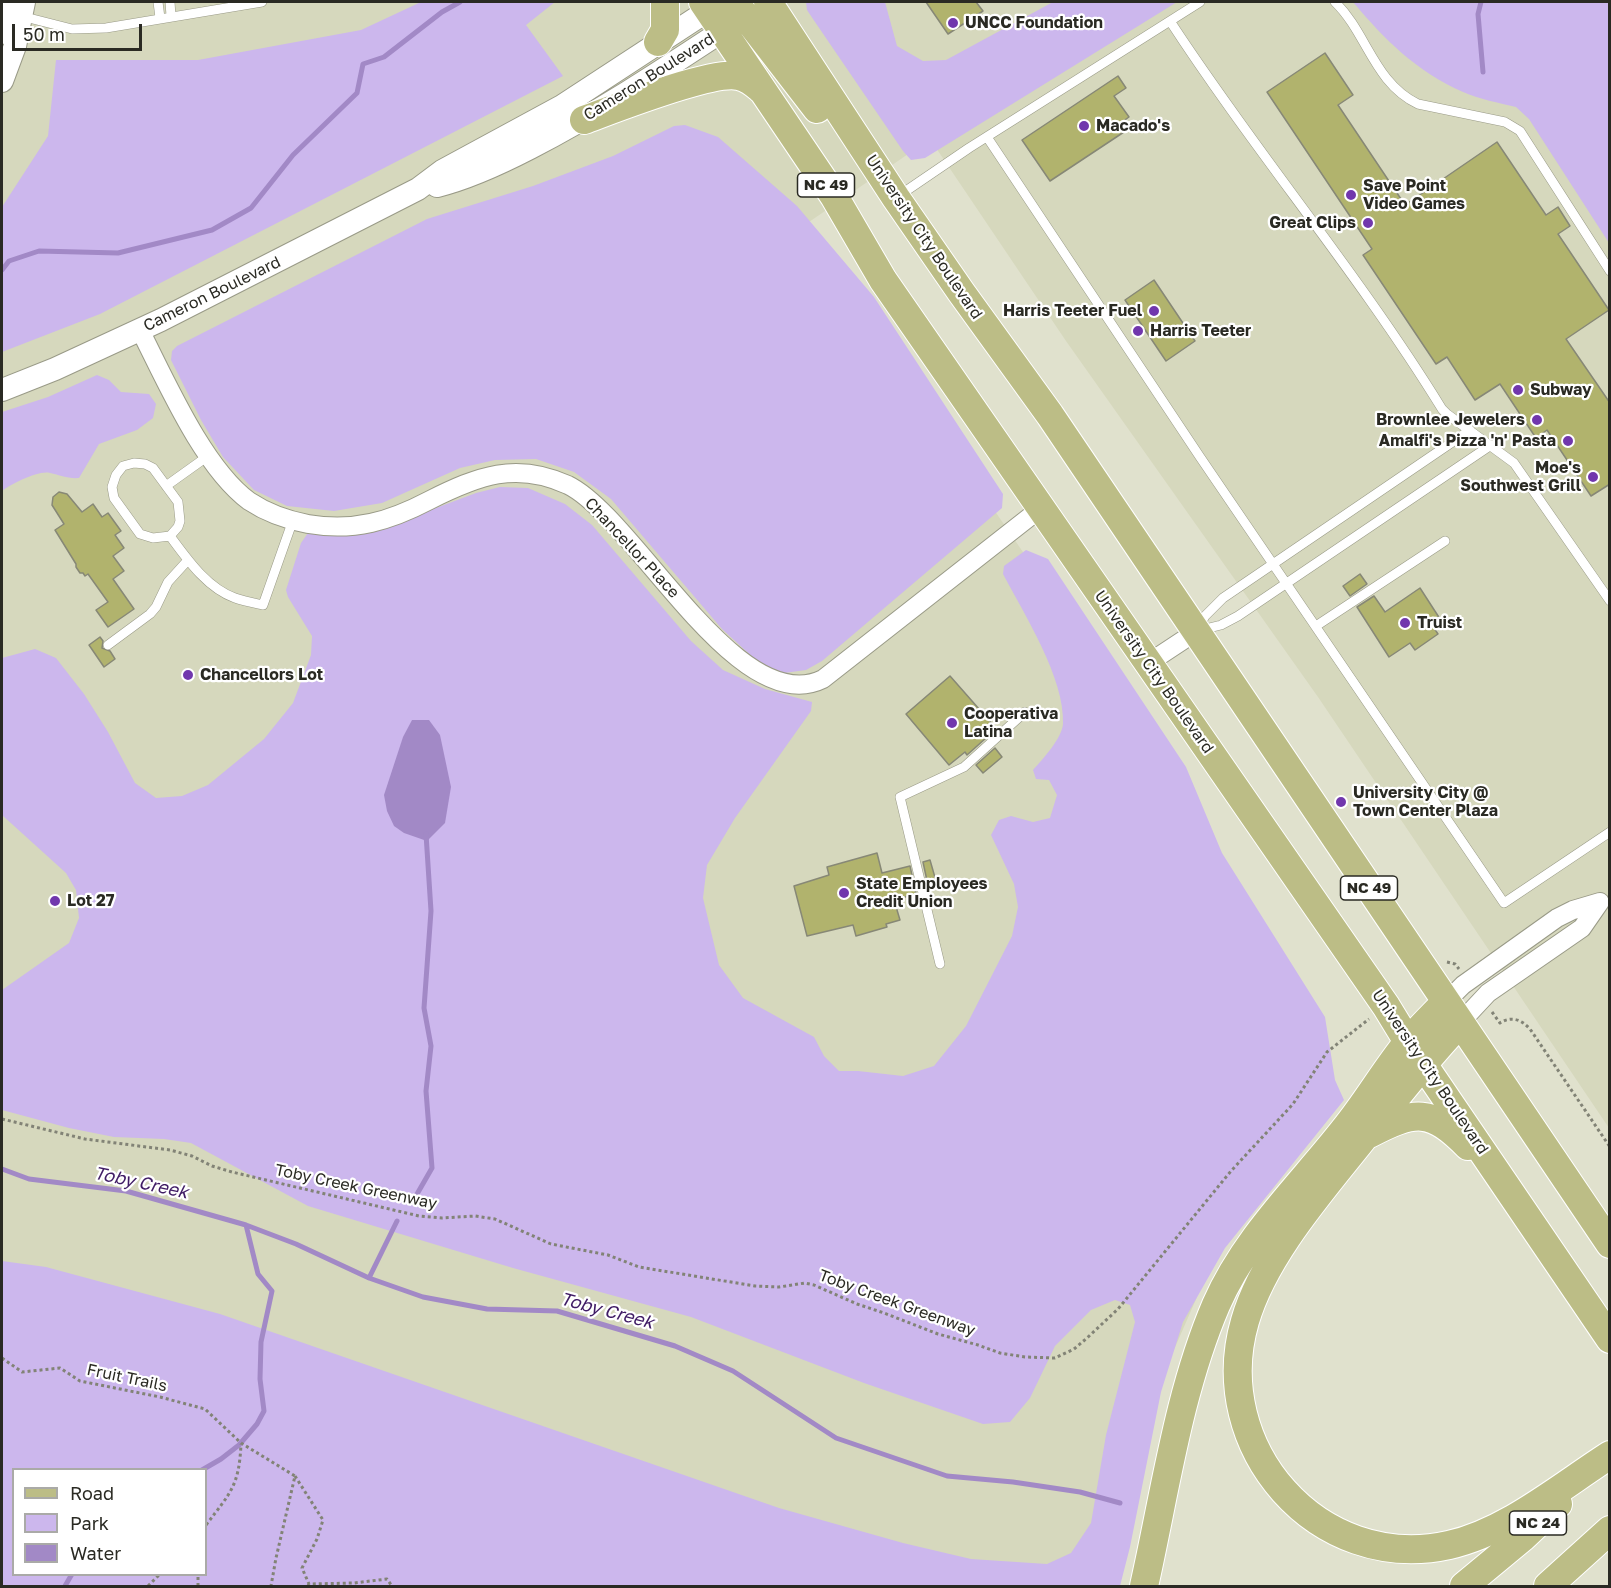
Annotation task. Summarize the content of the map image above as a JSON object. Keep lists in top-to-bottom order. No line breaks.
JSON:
{"streets":{"main road":["NC 49","University City Boulevard","NC 24"],"street":["Cameron Boulevard","Chancellor Place"],"path":["Toby Creek Greenway","Fruit Trails"]},"crossings":[["Cameron Boulevard","NC 49"],["Cameron Boulevard","University City Boulevard"],["Cameron Boulevard","Chancellor Place"],["NC 49","University City Boulevard"],["University City Boulevard","Chancellor Place"]],"water":["Toby Creek"],"places":["UNCC Foundation","Macado's","Save Point Video Games","Great Clips","Harris Teeter Fuel","Harris Teeter","Subway","Brownlee Jewelers","Amalfi's Pizza 'n' Pasta","Moe's Southwest Grill","Truist","Chancellors Lot","Cooperativa Latina","University City @ Town Center Plaza","State Employees Credit Union","Lot 27"],"legend":["Road","Park","Water"],"scale_bar":"50 m"}
